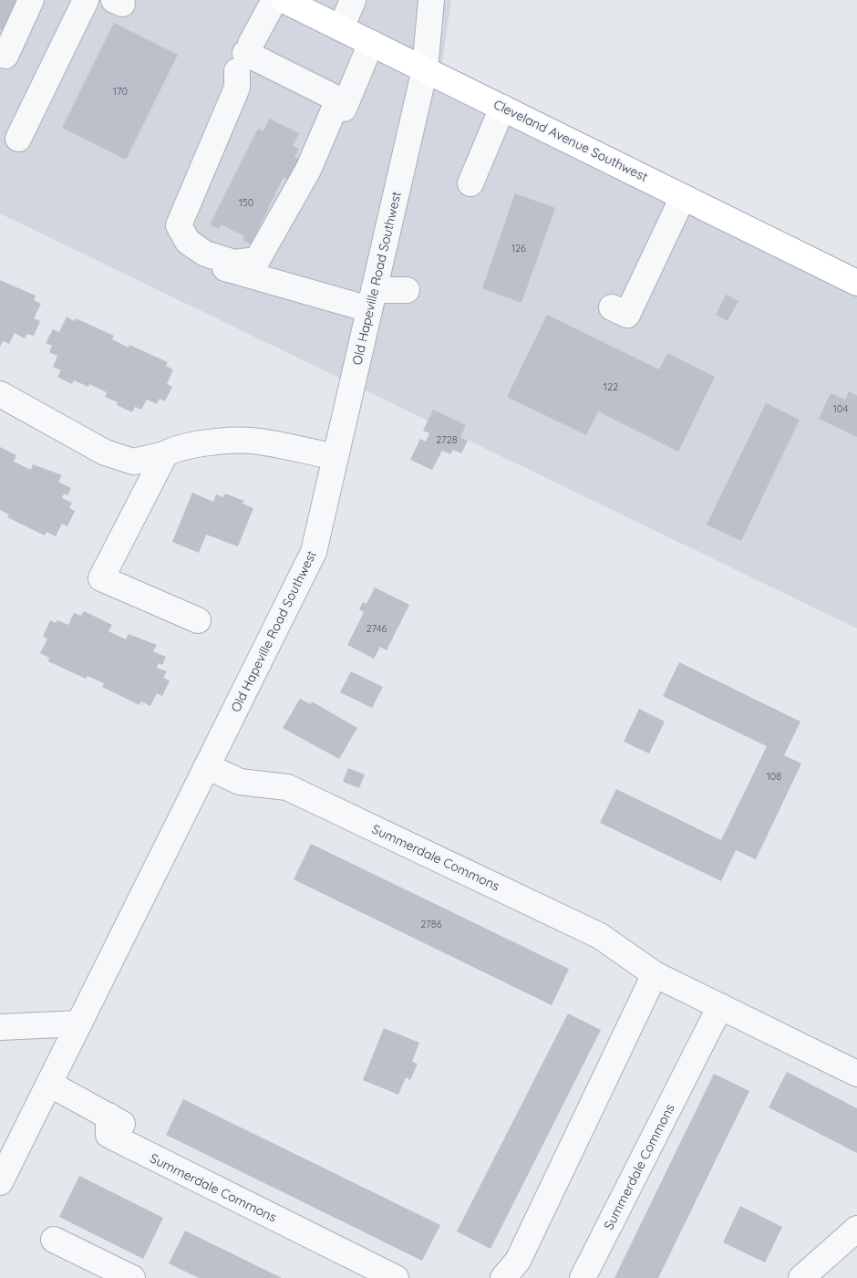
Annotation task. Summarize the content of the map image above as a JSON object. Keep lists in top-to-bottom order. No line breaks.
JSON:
{"streets":{"main road":["Cleveland Avenue Southwest"],"street":["Old Hapeville Road Southwest","Summerdale Commons"]},"crossings":[["Cleveland Avenue Southwest","Old Hapeville Road Southwest"],["Old Hapeville Road Southwest","Summerdale Commons"]],"house_numbers":["170","150","126","122","104","2728","2746","108","2786"]}
